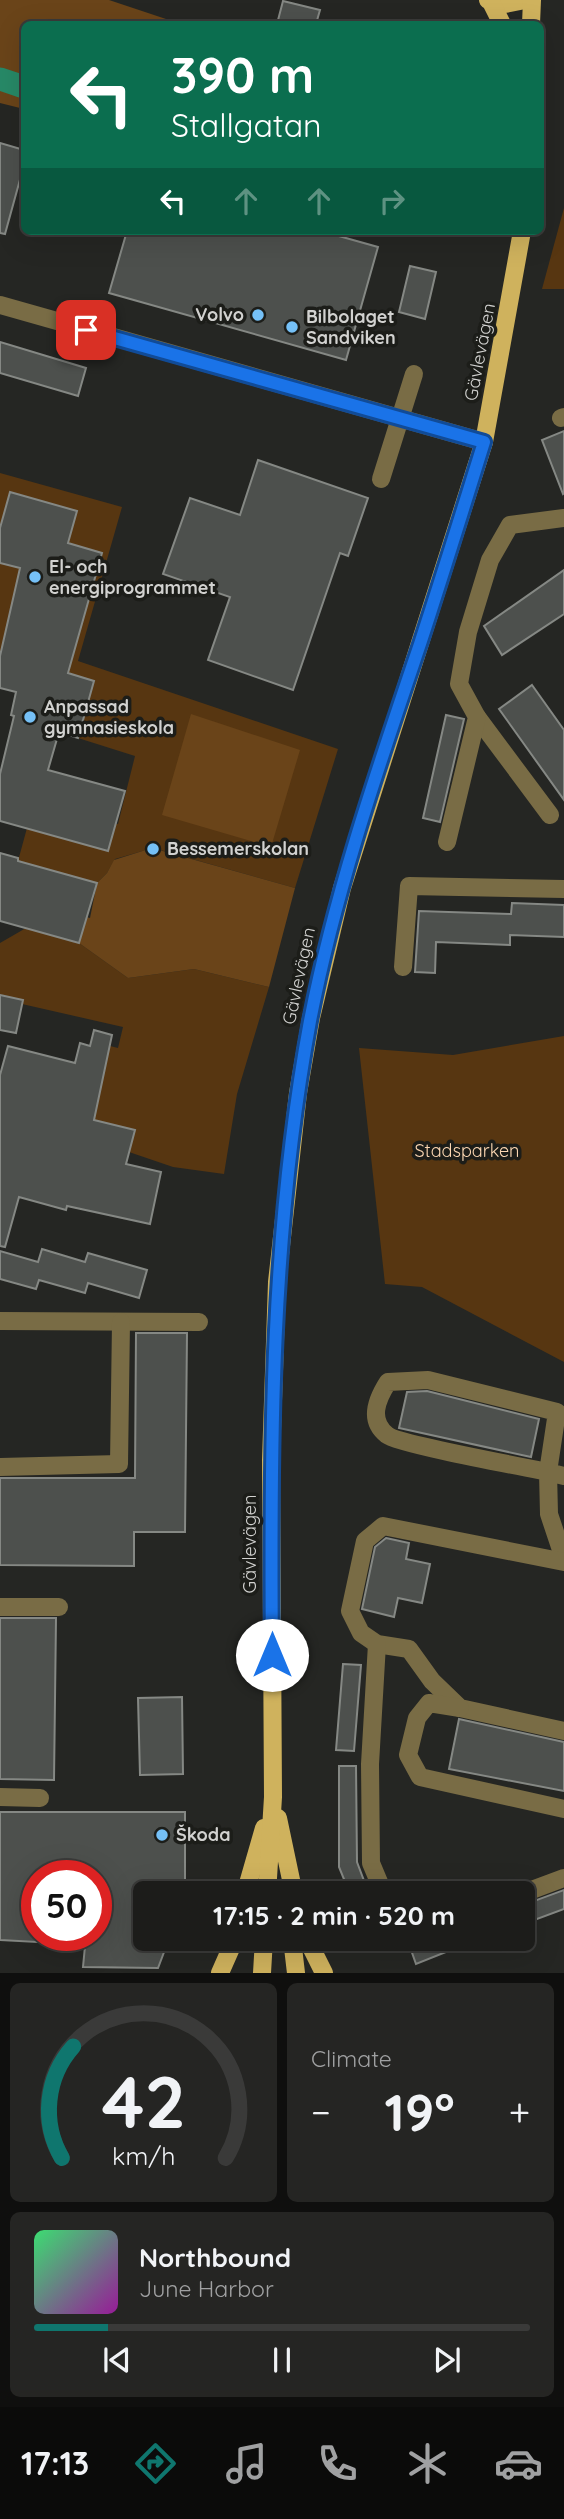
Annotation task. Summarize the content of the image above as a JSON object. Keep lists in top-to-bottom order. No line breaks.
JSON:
{"streets":{"main road":["Gävlevägen"]},"parks":["Stadsparken"],"places":["Volvo","Bilbolaget Sandviken","El- och energiprogrammet","Anpassad gymnasieskola","Bessemerskolan","Škoda"],"page":{"turn":["390 m","Stallgatan"],"limit":"50","trip":"17:15 · 2 min · 520 m","tile":"Climate","heat":["−","19°","+"],"song":["Northbound","June Harbor"],"tabs":"17:13","gauge":["42","km/h"]}}
